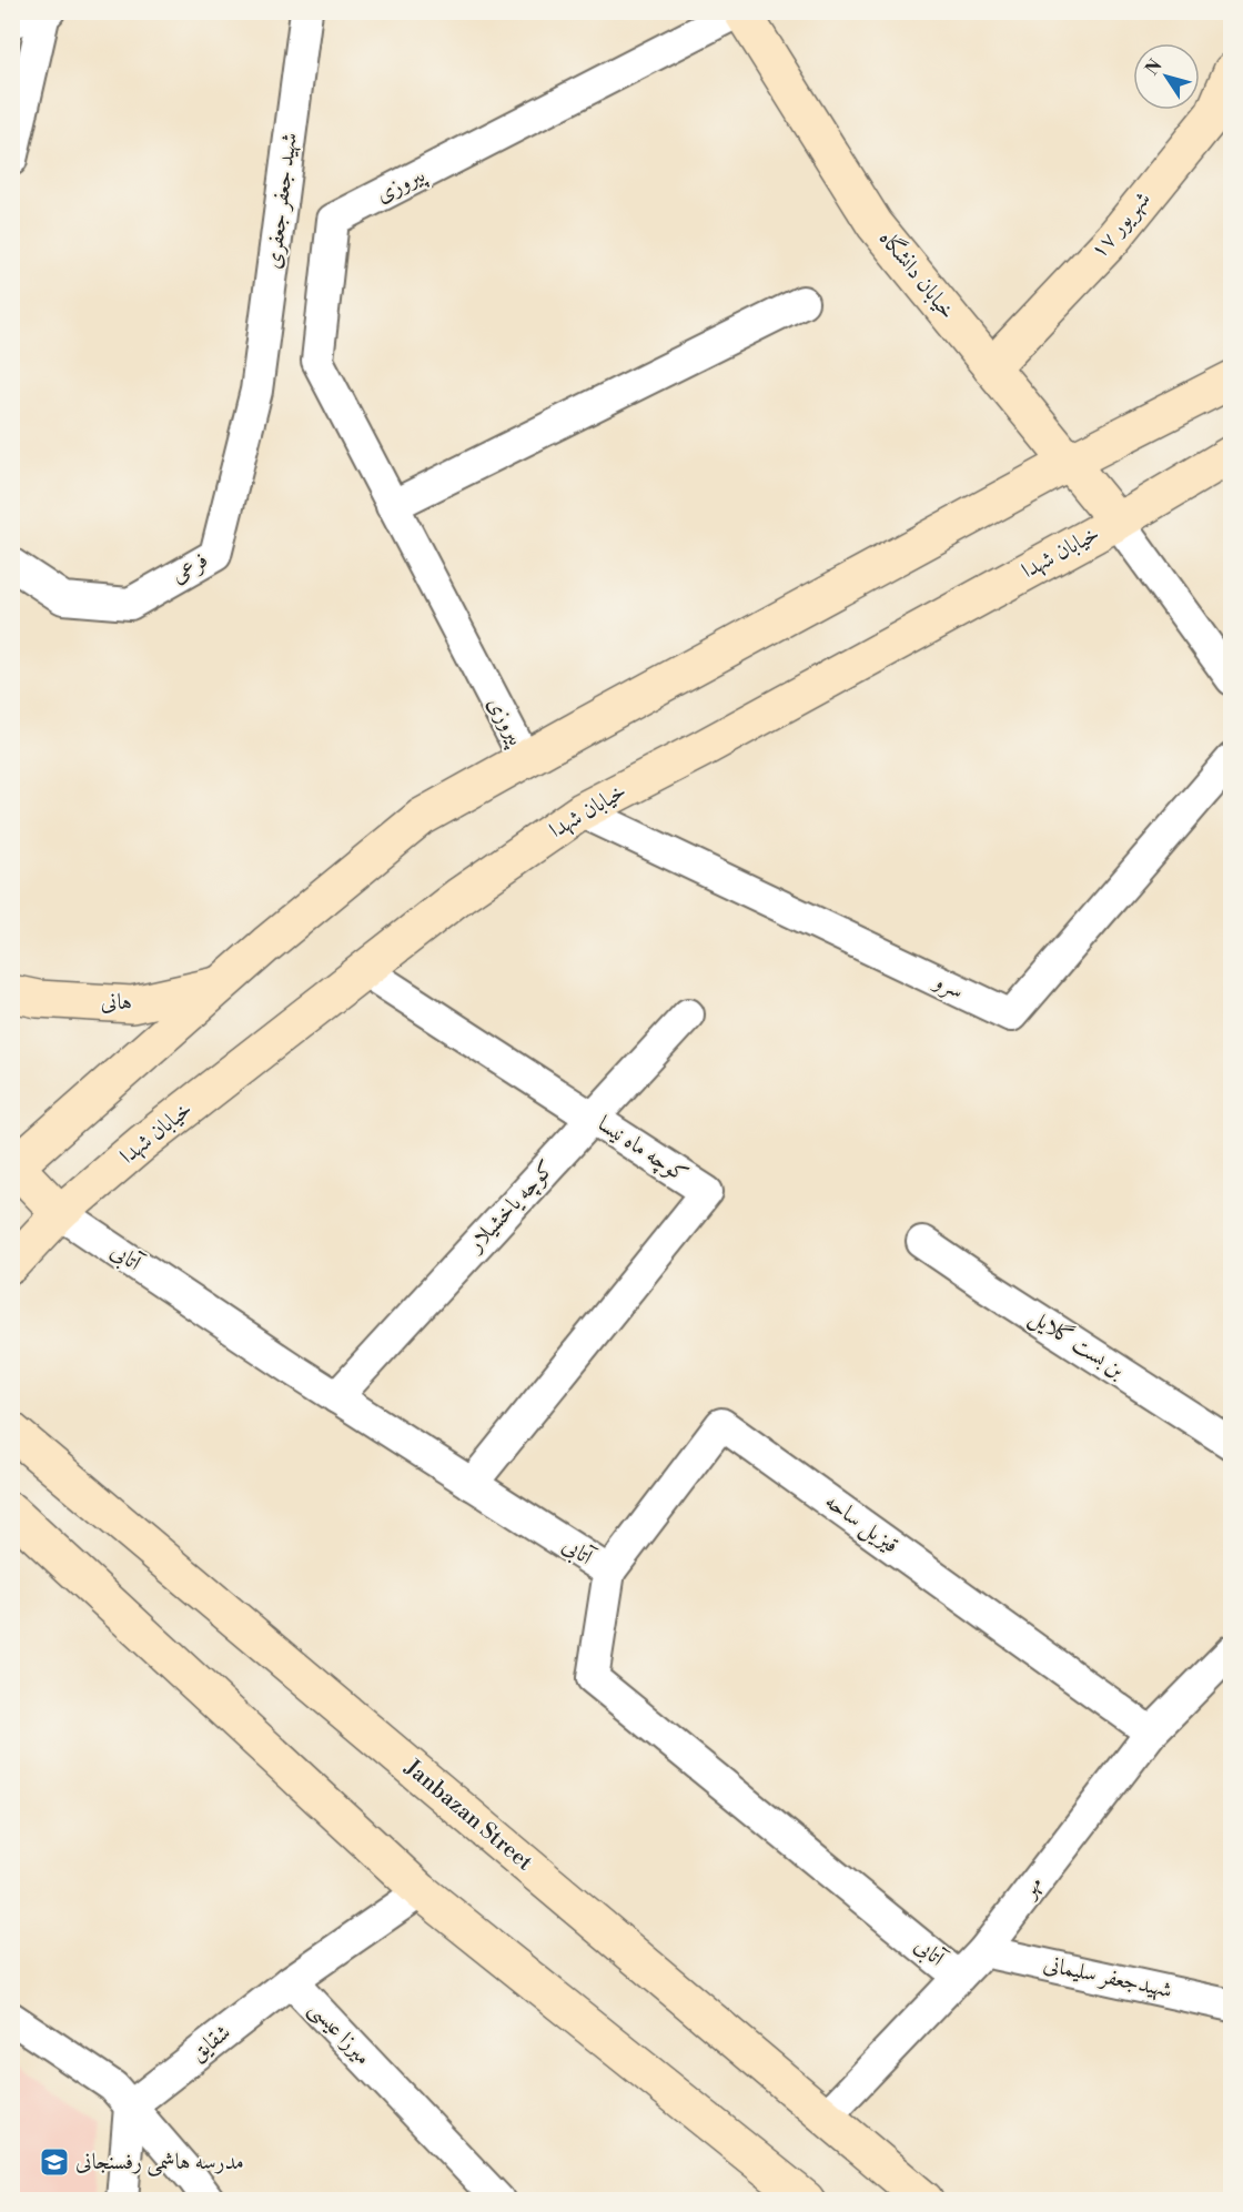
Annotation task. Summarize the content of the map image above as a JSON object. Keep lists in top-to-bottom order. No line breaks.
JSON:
{"streets":{"street":["پیروزی","شهید جعفر جعفری","۱۷ شهریور","خیابان دانشگاه","خیابان شهدا","فرعی","سرو","هانی","کوچه ماه نیسا","کوچه یاخشیلار","آتابی","بن بست گلایل","قیزیل ساحه","Janbazan Street","مهر","شهیدجعفر سلیمانی","میرزا عیسی","شقایق"]},"crossings":[["پیروزی","خیابان دانشگاه"],["شهید جعفر جعفری","فرعی"],["۱۷ شهریور","خیابان دانشگاه"],["خیابان دانشگاه","خیابان شهدا"],["خیابان شهدا","سرو"],["خیابان شهدا","کوچه ماه نیسا"],["خیابان شهدا","آتابی"],["کوچه ماه نیسا","کوچه یاخشیلار"],["کوچه ماه نیسا","آتابی"],["کوچه یاخشیلار","آتابی"],["آتابی","قیزیل ساحه"],["آتابی","مهر"],["قیزیل ساحه","مهر"],["Janbazan Street","مهر"],["مهر","شهیدجعفر سلیمانی"],["میرزا عیسی","شقایق"]],"places":{"school or university":["مدرسه هاشمی رفسنجانی"]},"north":"top left"}
